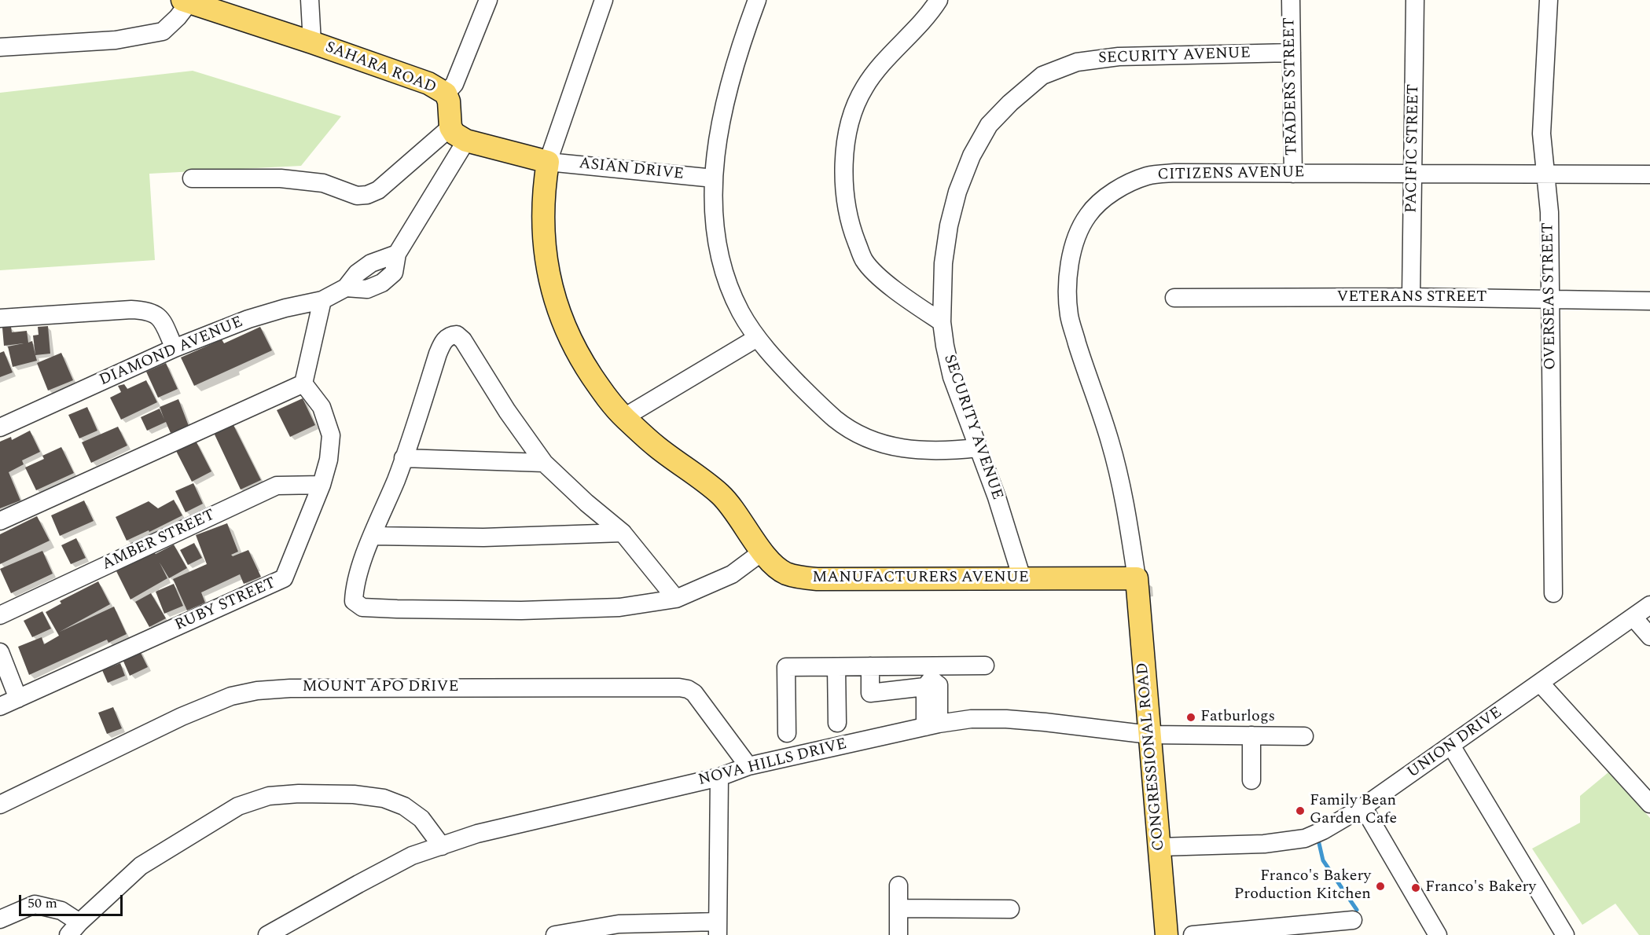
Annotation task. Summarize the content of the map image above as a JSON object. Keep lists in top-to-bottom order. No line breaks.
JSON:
{"streets":{"main road":["SAHARA ROAD","MANUFACTURERS AVENUE","CONGRESSIONAL ROAD"],"street":["SECURITY AVENUE","TRADERS STREET","PACIFIC STREET","ASIAN DRIVE","CITIZENS AVENUE","OVERSEAS STREET","VETERANS STREET","DIAMOND AVENUE","AMBER STREET","RUBY STREET","MOUNT APO DRIVE","UNION DRIVE","NOVA HILLS DRIVE"]},"crossings":[["SECURITY AVENUE","TRADERS STREET"],["SECURITY AVENUE","MANUFACTURERS AVENUE"],["SAHARA ROAD","DIAMOND AVENUE"],["TRADERS STREET","CITIZENS AVENUE"],["PACIFIC STREET","CITIZENS AVENUE"],["PACIFIC STREET","VETERANS STREET"],["ASIAN DRIVE","MANUFACTURERS AVENUE"],["CITIZENS AVENUE","OVERSEAS STREET"],["CITIZENS AVENUE","MANUFACTURERS AVENUE"],["CITIZENS AVENUE","CONGRESSIONAL ROAD"],["OVERSEAS STREET","VETERANS STREET"],["AMBER STREET","RUBY STREET"],["MANUFACTURERS AVENUE","CONGRESSIONAL ROAD"],["MOUNT APO DRIVE","NOVA HILLS DRIVE"],["UNION DRIVE","CONGRESSIONAL ROAD"],["CONGRESSIONAL ROAD","NOVA HILLS DRIVE"]],"places":["Fatburlogs","Family Bean Garden Cafe","Franco's Bakery Production Kitchen","Franco's Bakery"],"scale_bar":"50 m"}
